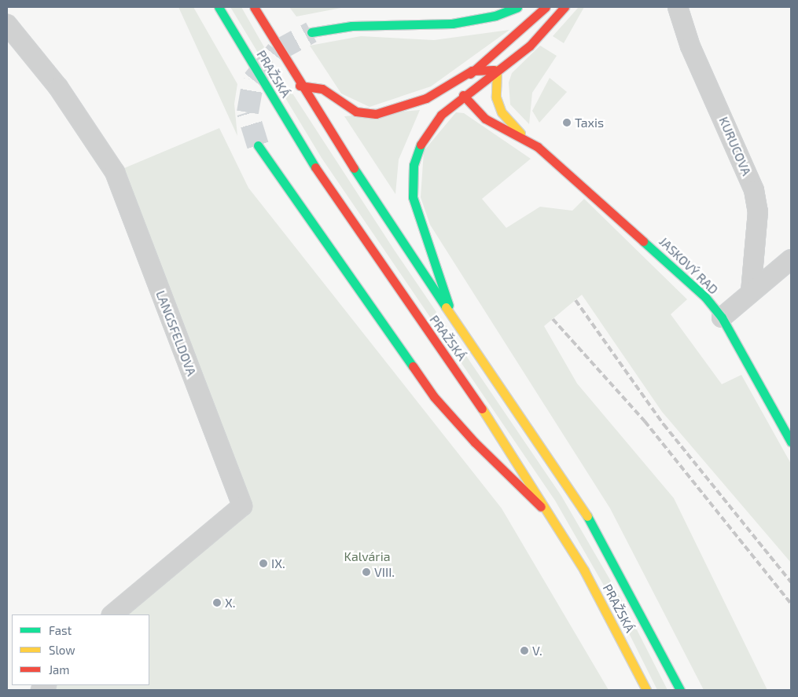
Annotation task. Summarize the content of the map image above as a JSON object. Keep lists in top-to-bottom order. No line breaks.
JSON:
{"streets":{"street":["PRAŽSKÁ","KURUCOVA","JASKOVÝ RAD","LANGSFELDOVA"]},"parks":["Kalvária"],"places":["Taxis","IX.","VIII.","X.","V."],"legend":["Fast","Slow","Jam"]}
